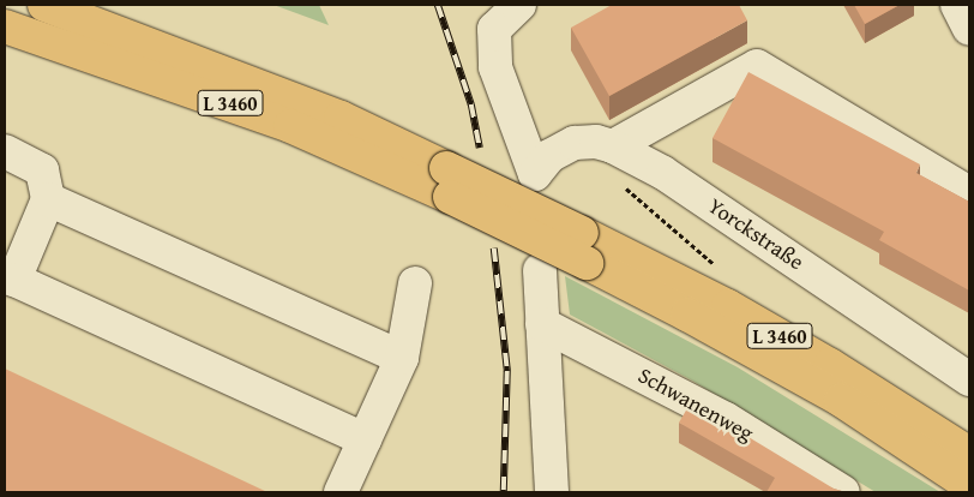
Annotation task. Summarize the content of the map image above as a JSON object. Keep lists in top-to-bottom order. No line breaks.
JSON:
{"streets":{"main road":["L 3460"],"street":["Yorckstraße","Schwanenweg"]}}
